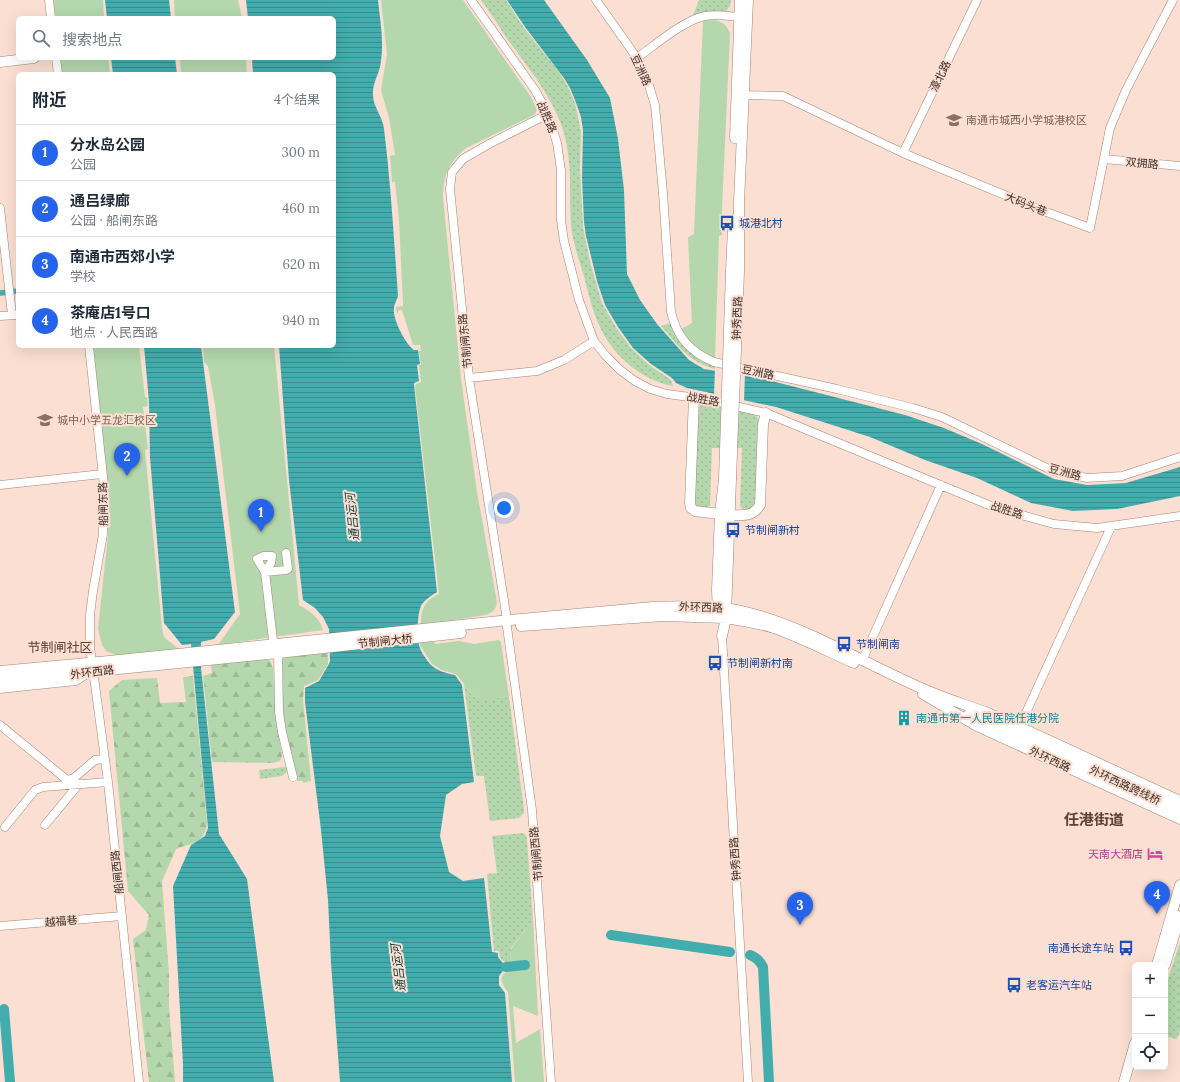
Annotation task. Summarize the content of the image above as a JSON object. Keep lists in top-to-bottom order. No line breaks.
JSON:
{"streets":{"main road":["钟秀西路","外环西路","节制闸大桥","外环西路跨线桥"],"street":["豆洲路","濠北路","战胜路","双拥路","大码头巷","节制闸东路","船闸东路","节制闸西路","船闸西路","越福巷"]},"crossings":[["濠北路","大码头巷"],["战胜路","节制闸东路"],["双拥路","大码头巷"],["大码头巷","钟秀西路"],["钟秀西路","外环西路"],["节制闸东路","外环西路"],["节制闸东路","节制闸西路"],["船闸东路","外环西路"],["船闸东路","船闸西路"],["外环西路","节制闸大桥"],["外环西路","外环西路跨线桥"],["外环西路","节制闸西路"],["外环西路","船闸西路"],["船闸西路","越福巷"]],"districts":["节制闸社区","任港街道"],"water":["通吕运河"],"places":{"school or university":["南通市城西小学城港校区","城中小学五龙汇校区"],"bus stop":["城港北村","节制闸新村","节制闸南","节制闸新村南","南通长途车站","老客运汽车站"],"building":["南通市第一人民医院任港分院"],"hotel":["天南大酒店"]},"page":{"search":"搜索地点","heading":["附近","4个结果"],"list":[{"mark":"1","name":"分水岛公园","note":"公园","value":"300 m"},{"mark":"2","name":"通吕绿廊","note":"公园 · 船闸东路","value":"460 m"},{"mark":"3","name":"南通市西郊小学","note":"学校","value":"620 m"},{"mark":"4","name":"茶庵店1号口","note":"地点 · 人民西路","value":"940 m"}],"pins":["2","1","4","3"],"map_buttons":["+","−"]}}
